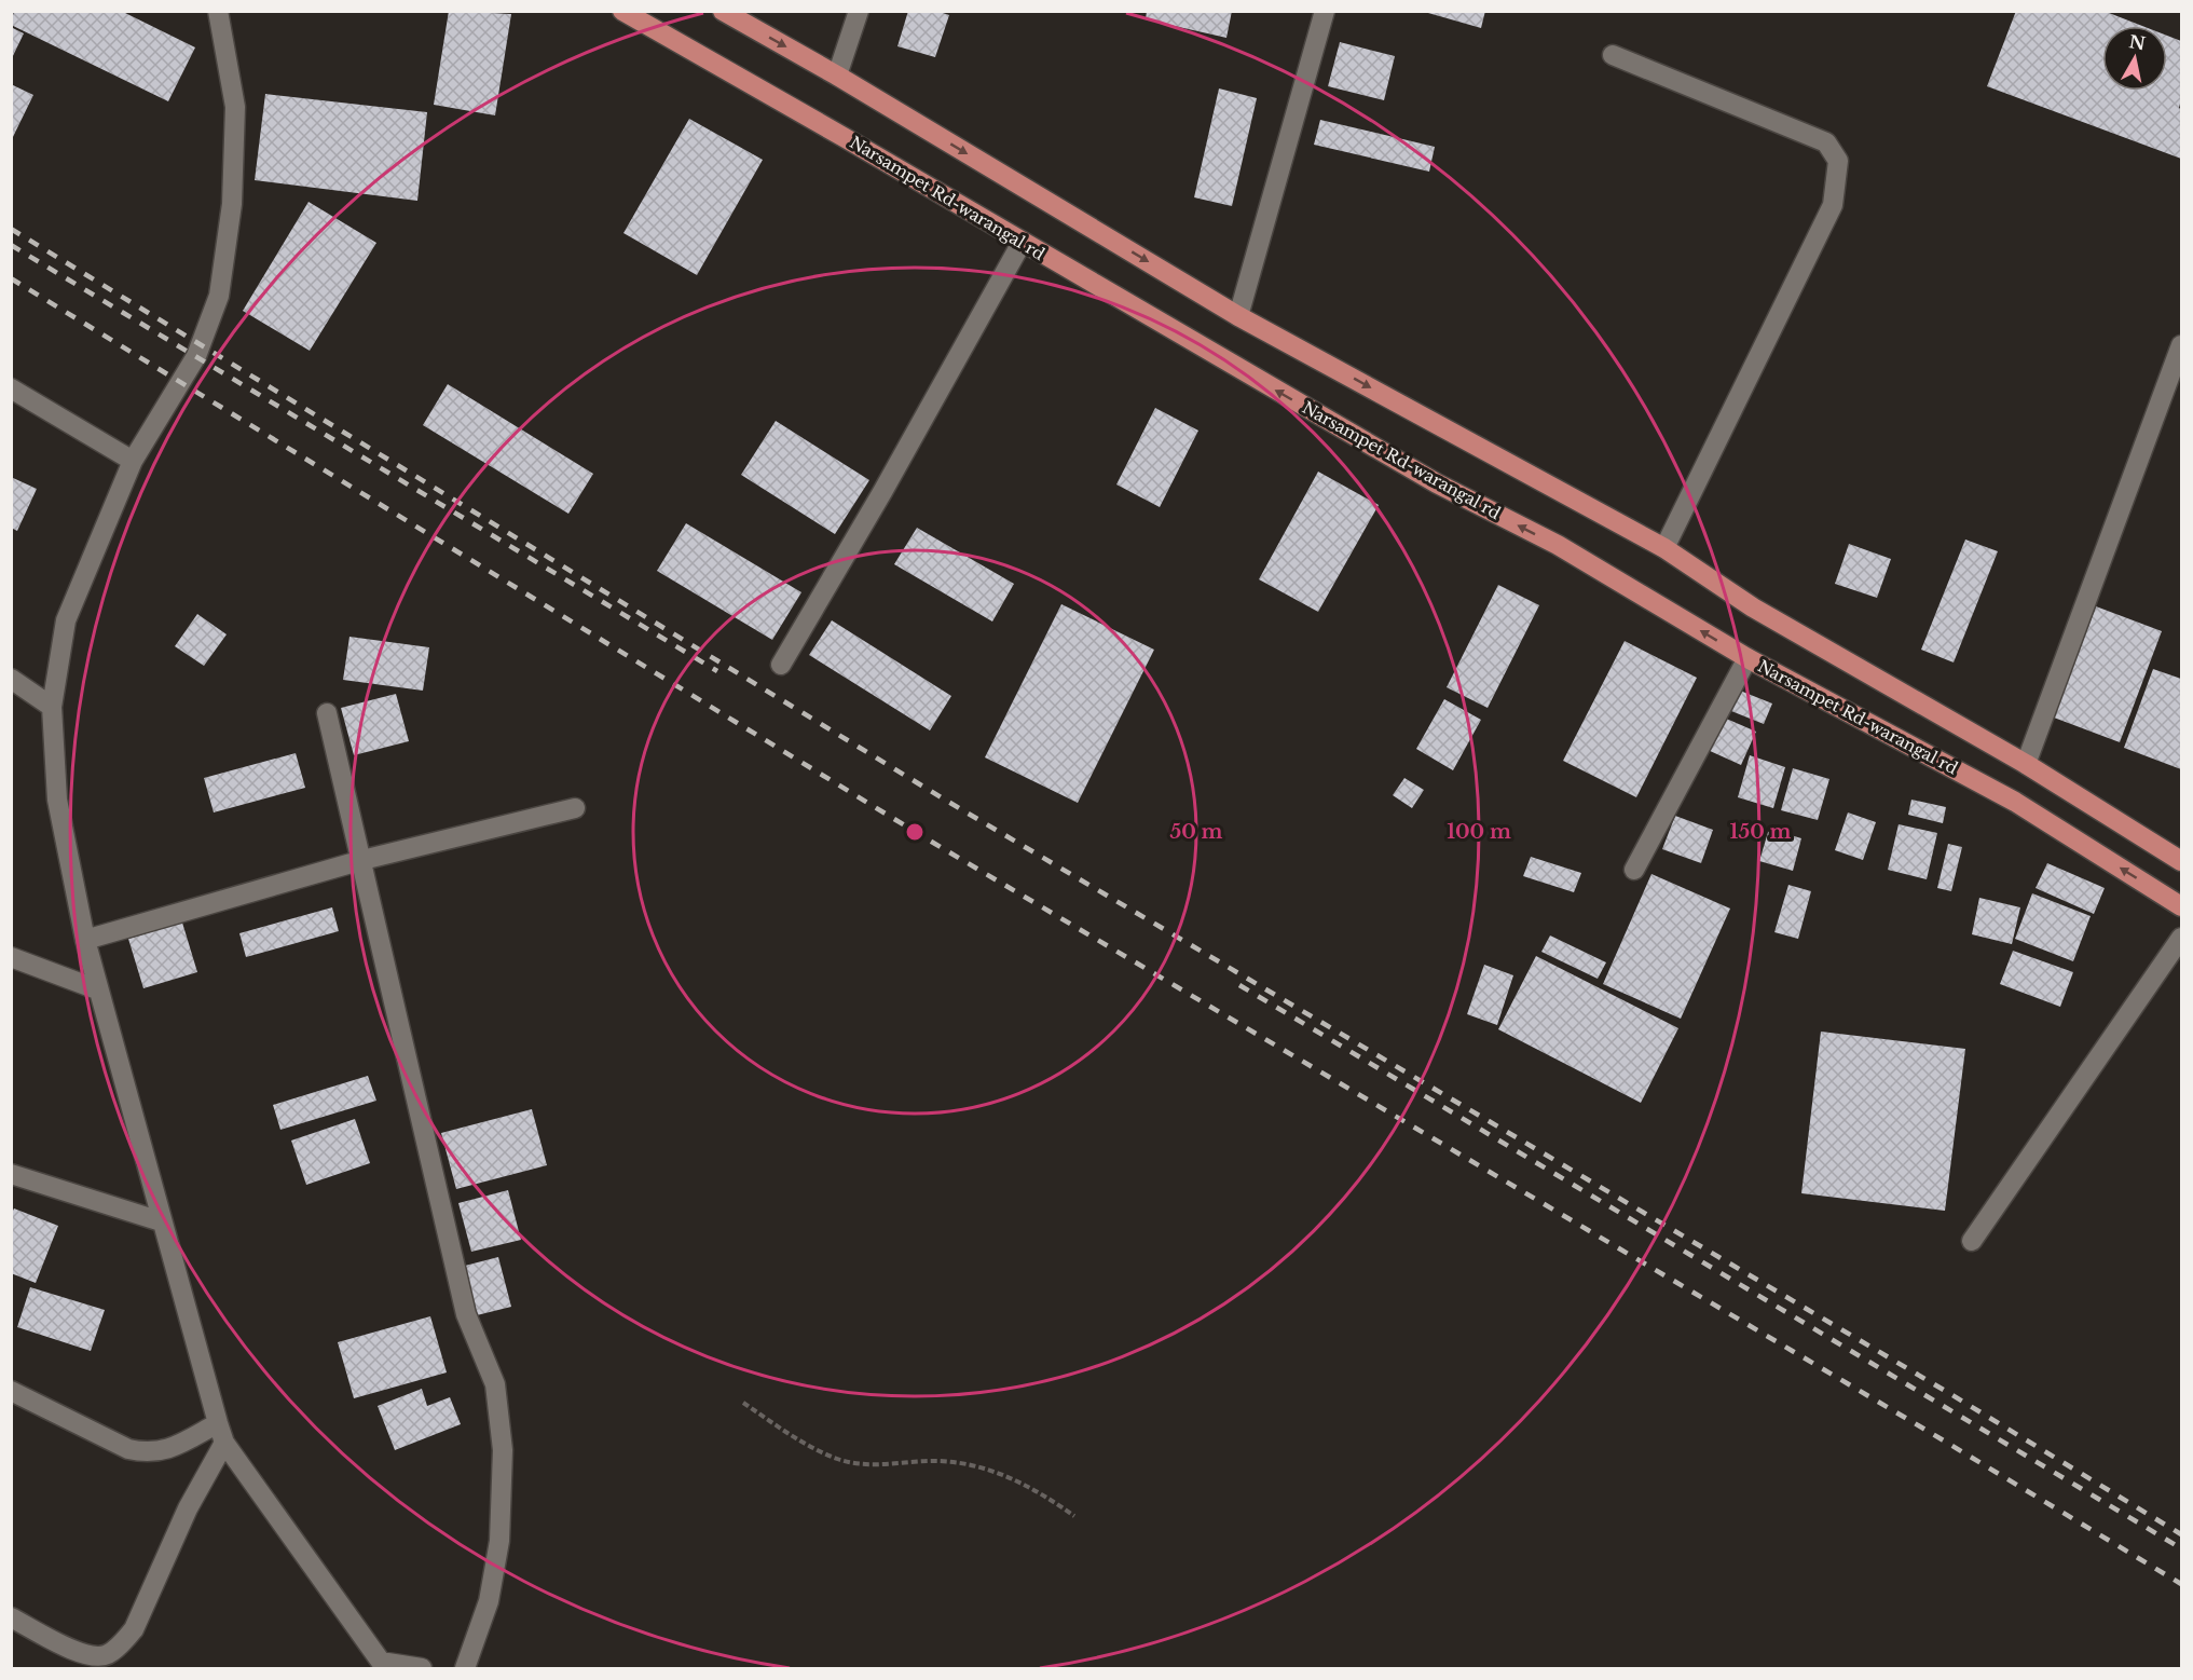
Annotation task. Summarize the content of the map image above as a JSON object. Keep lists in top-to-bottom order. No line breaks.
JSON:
{"streets":{"main road":["Narsampet Rd-warangal rd"]},"north":"top","rings":["50 m","100 m","150 m"]}
